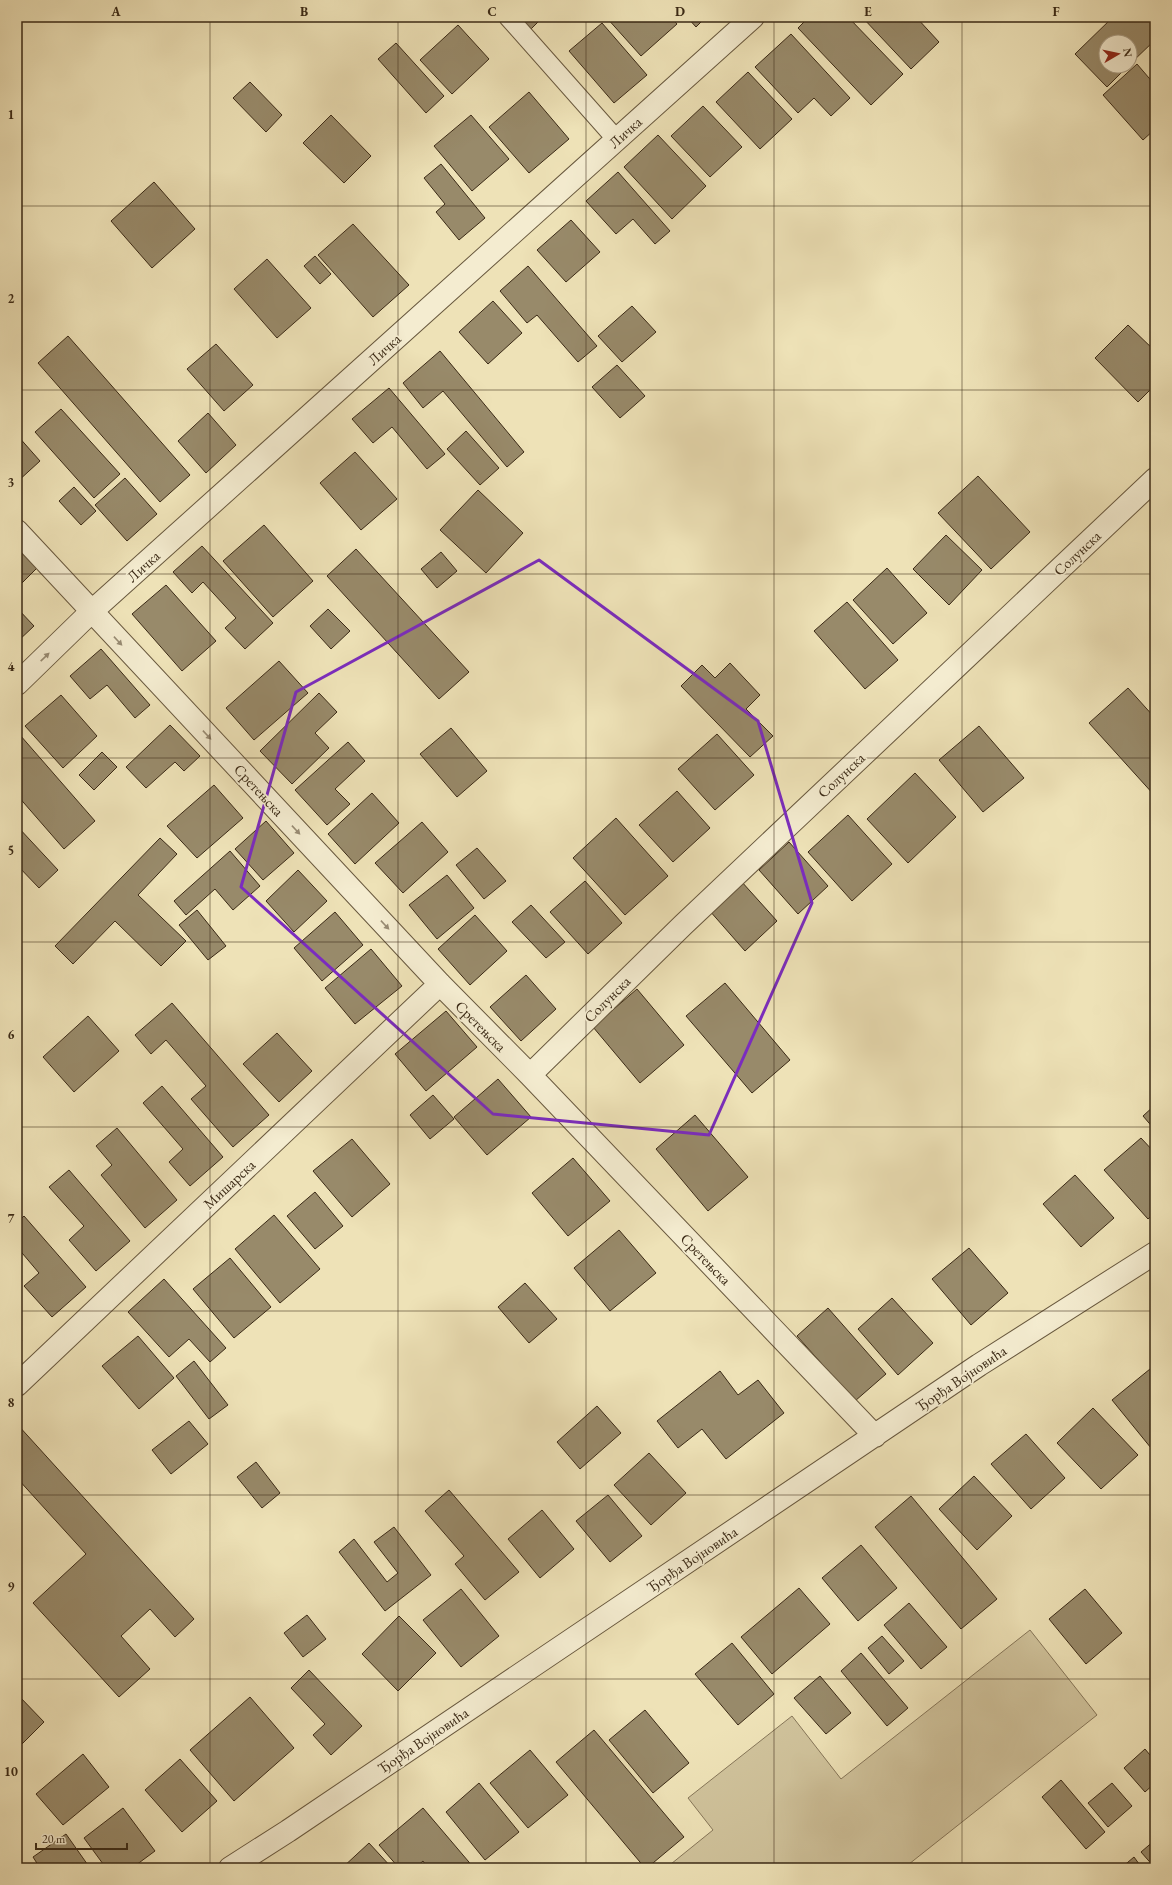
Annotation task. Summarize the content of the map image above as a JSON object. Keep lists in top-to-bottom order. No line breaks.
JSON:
{"streets":{"street":["Личка","Солунска","Сретењска","Мишарска","Ђорђа Војновића"]},"crossings":[["Личка","Сретењска"],["Солунска","Сретењска"],["Сретењска","Мишарска"],["Сретењска","Ђорђа Војновића"]],"one_way":["Сретењска"],"scale_bar":"20 m","north":"right","grid":{"columns":["A","B","C","D","E","F"],"rows":["1","2","3","4","5","6","7","8","9","10"]}}
